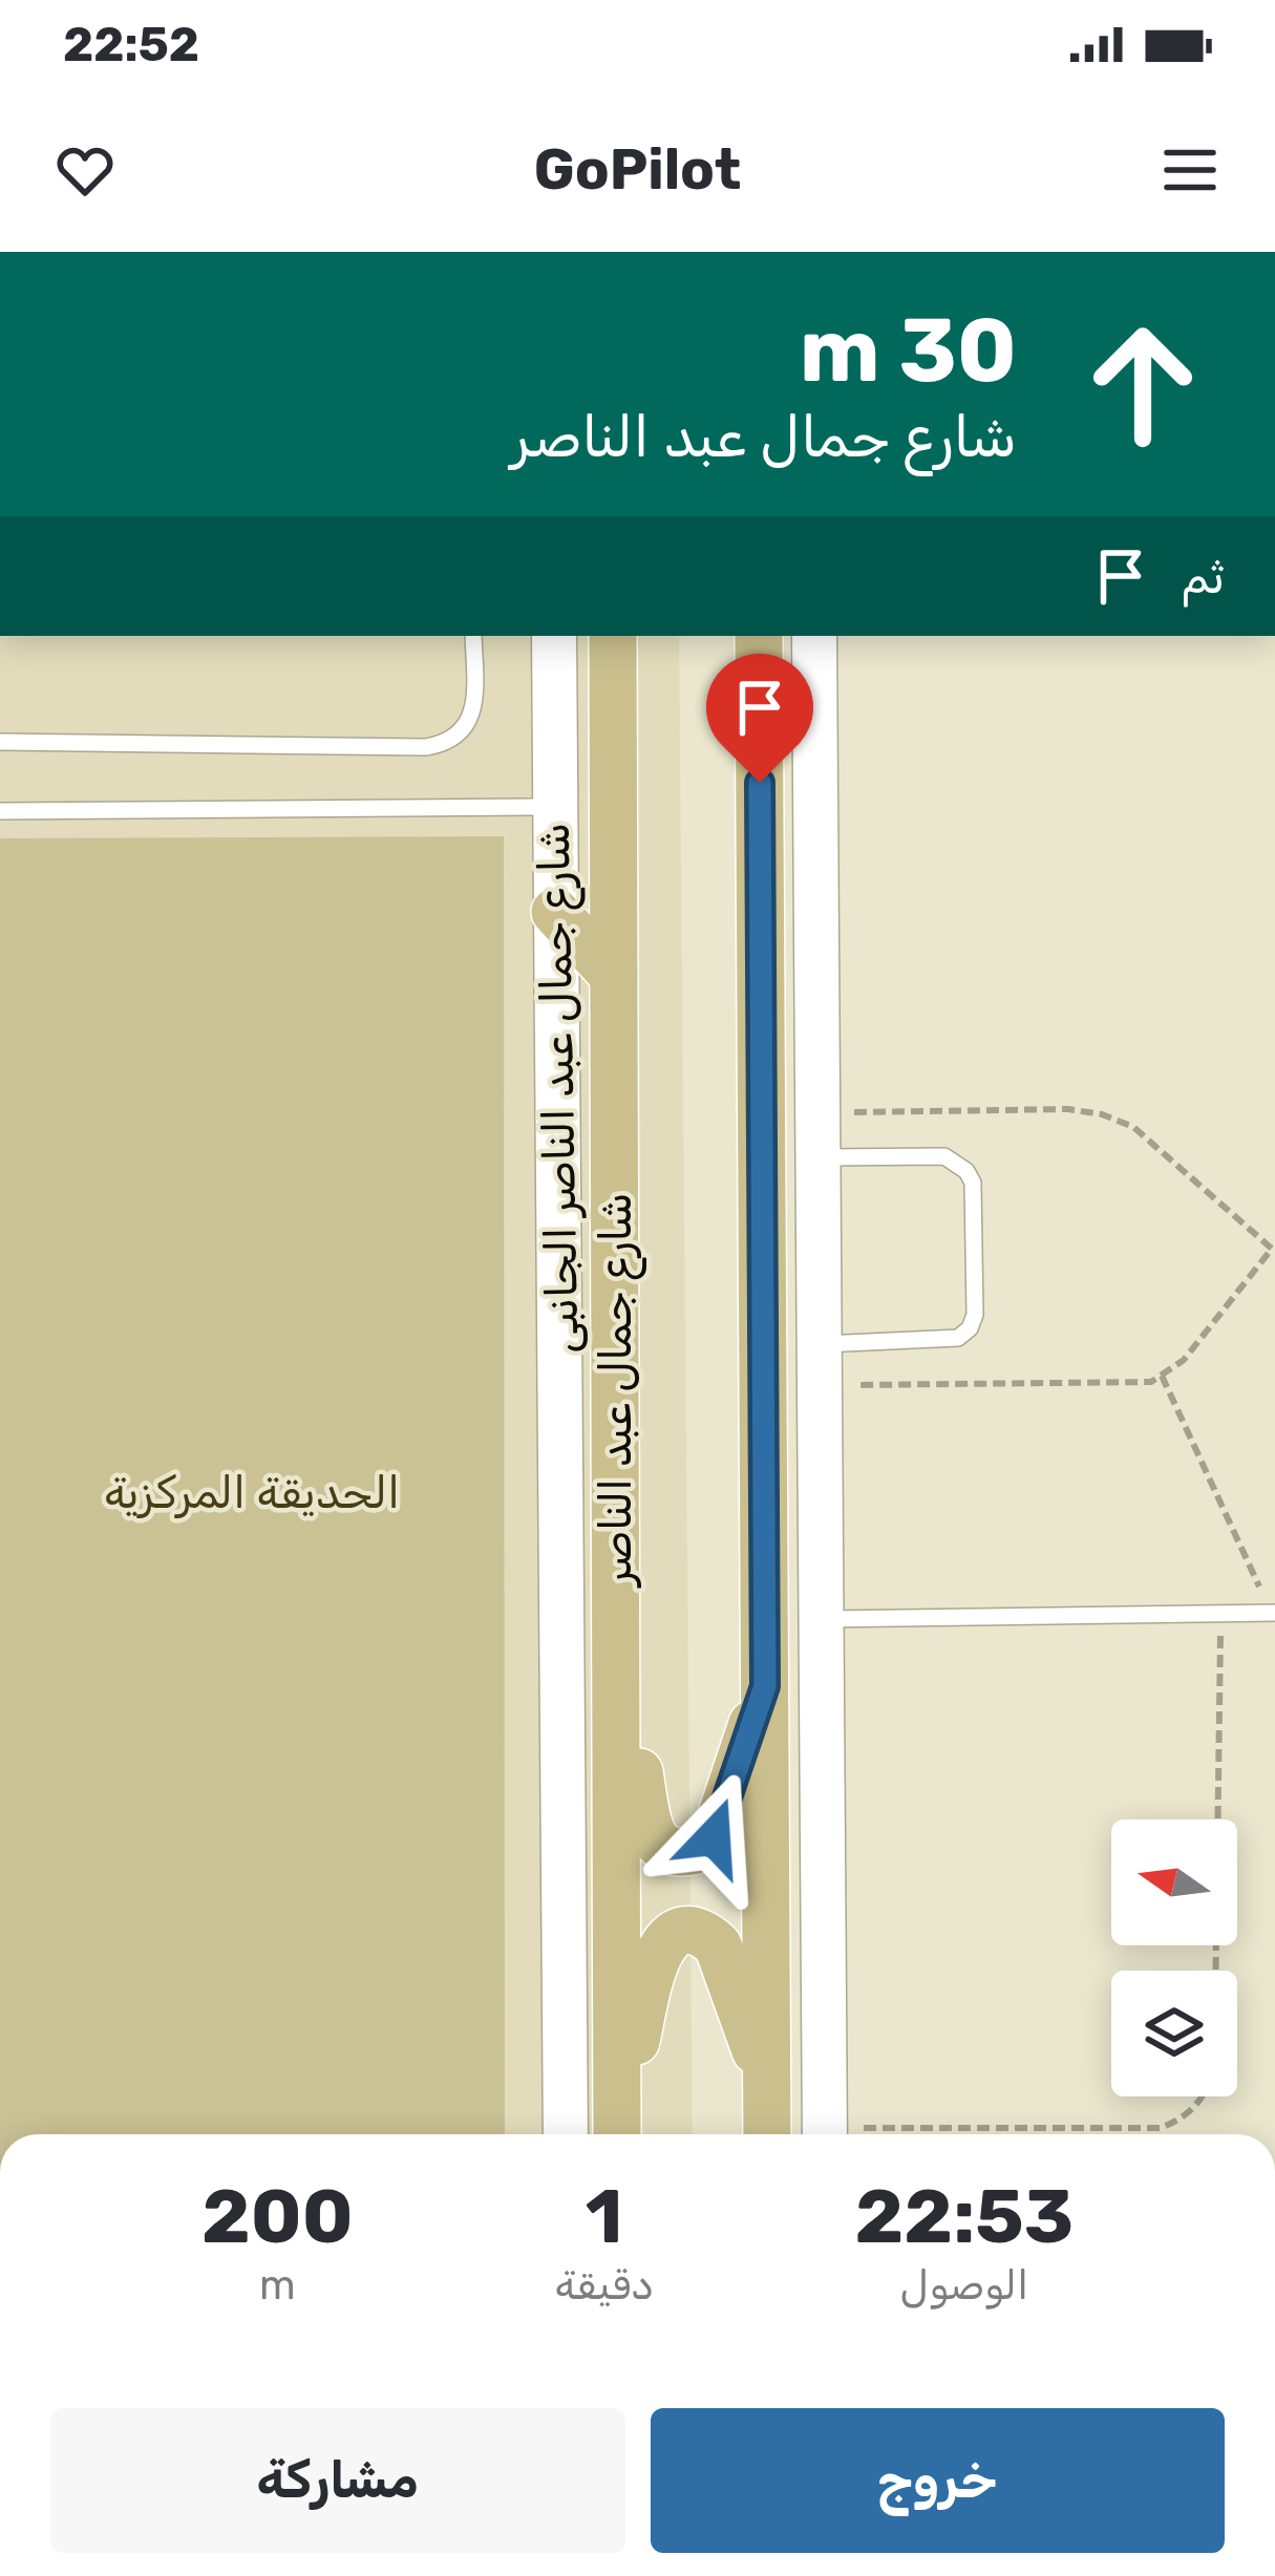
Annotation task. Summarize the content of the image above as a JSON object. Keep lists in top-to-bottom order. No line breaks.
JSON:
{"streets":{"main road":["شارع جمال عبد الناصر الجانبى","شارع جمال عبد الناصر"]},"parks":["الحديقة المركزية"],"north":"left","page":{"status":"22:52","header":"GoPilot","turn":["30 m","شارع جمال عبد الناصر"],"then":"ثم","eta":["22:53","الوصول","1","دقيقة","200","m"],"buttons":["خروج","مشاركة"]}}
